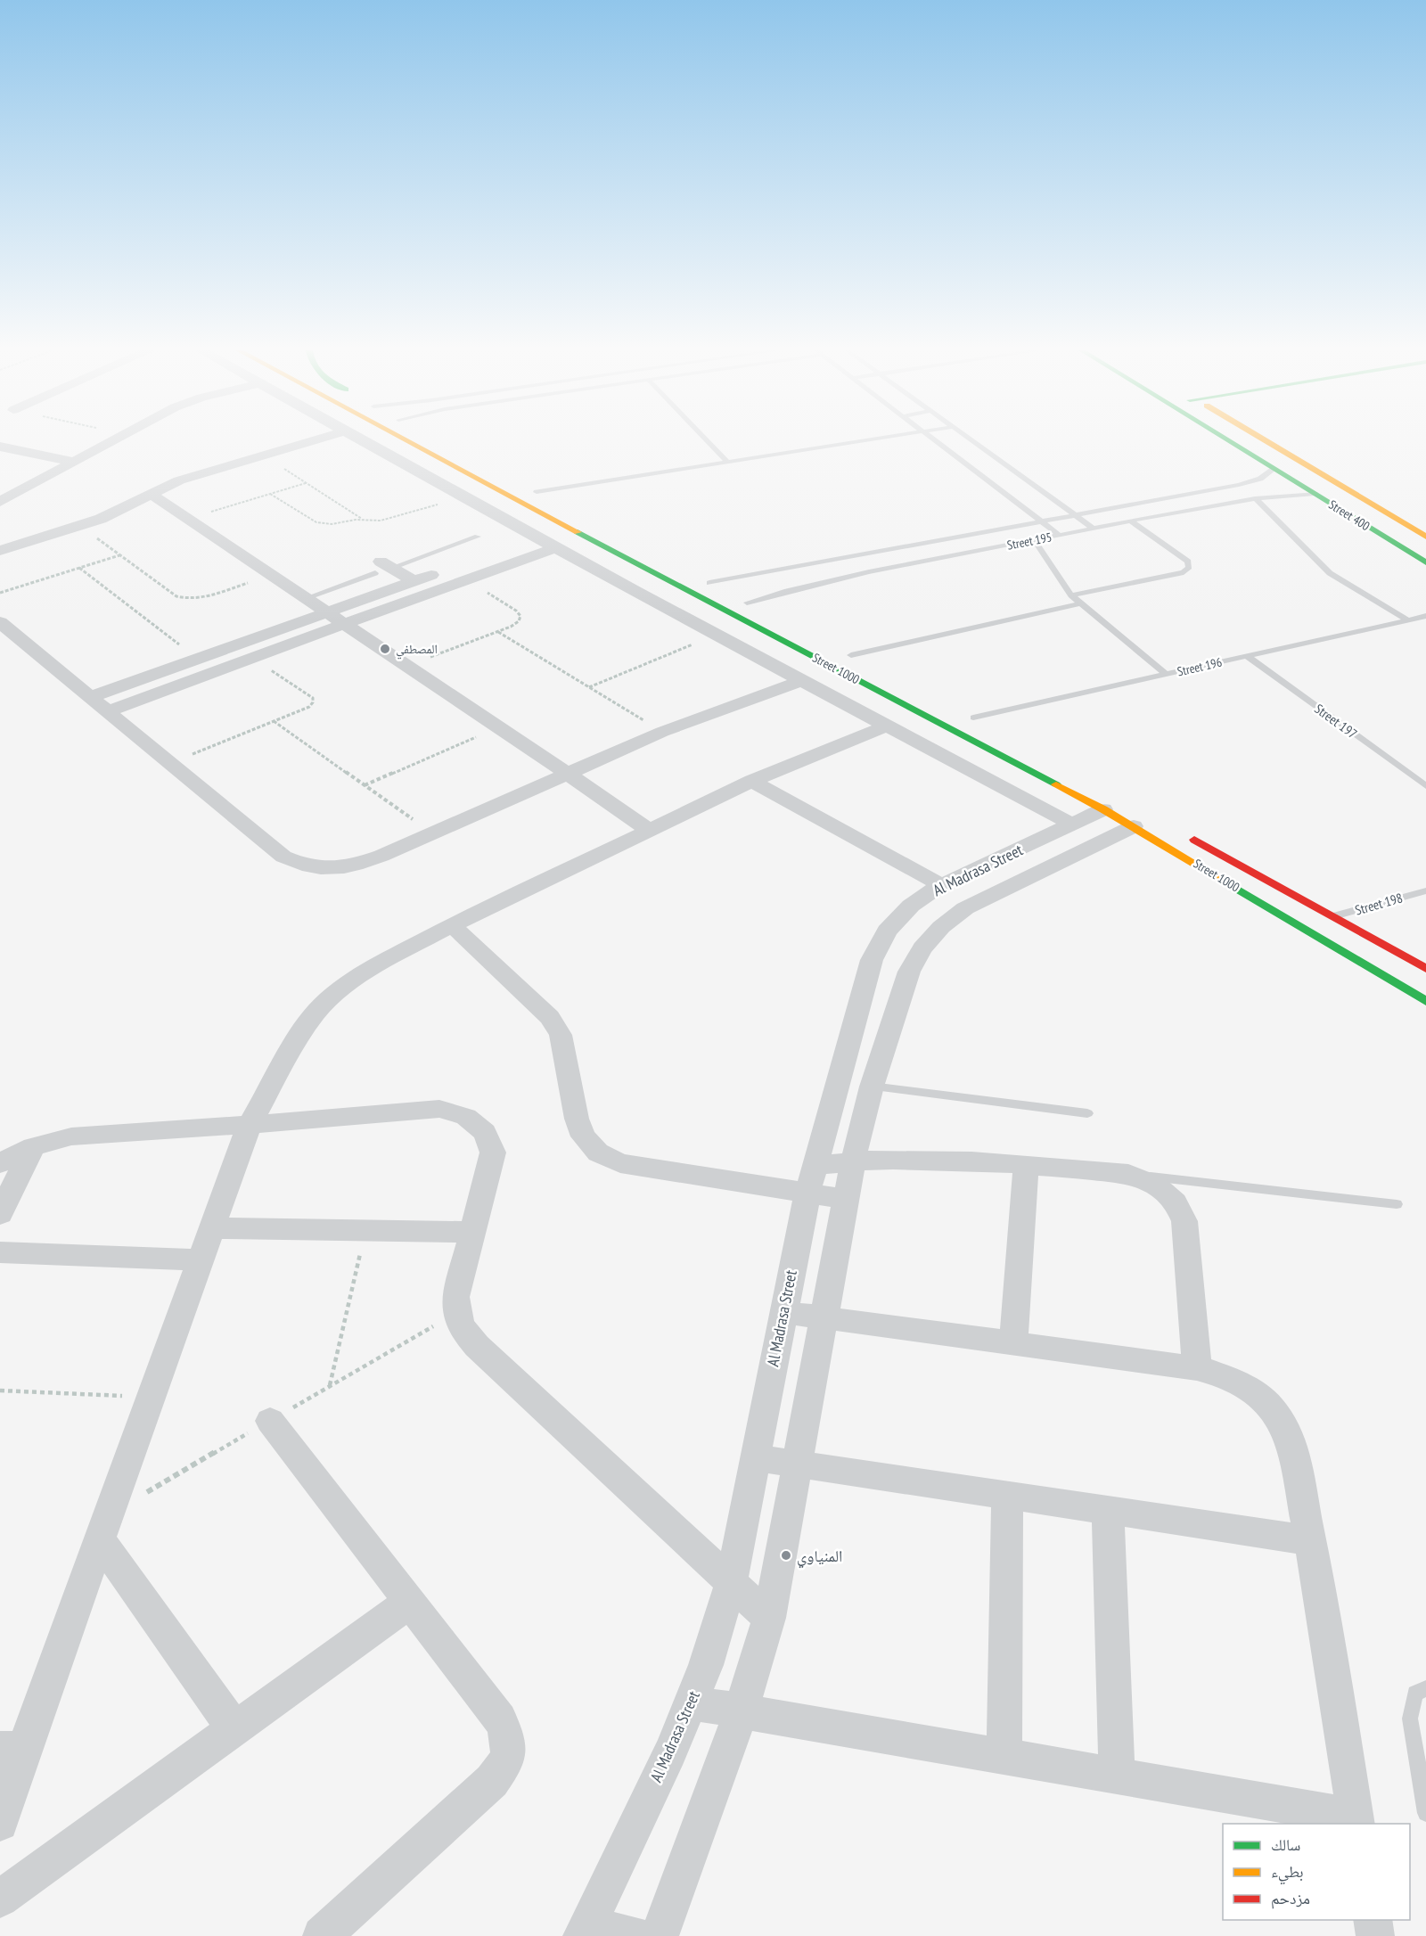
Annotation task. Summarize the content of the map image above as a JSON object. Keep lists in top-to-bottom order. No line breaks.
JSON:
{"streets":{"street":["Street 400","Street 1000","Al Madrasa Street"],"lane":["Street 195","Street 196","Street 197","Street 198"]},"crossings":[["Street 400","Street 195"],["Street 196","Street 197"],["Street 1000","Al Madrasa Street"],["Street 1000","Street 198"]],"places":["المصطفي","المنياوي"],"legend":["سالك","بطيء","مزدحم"]}
